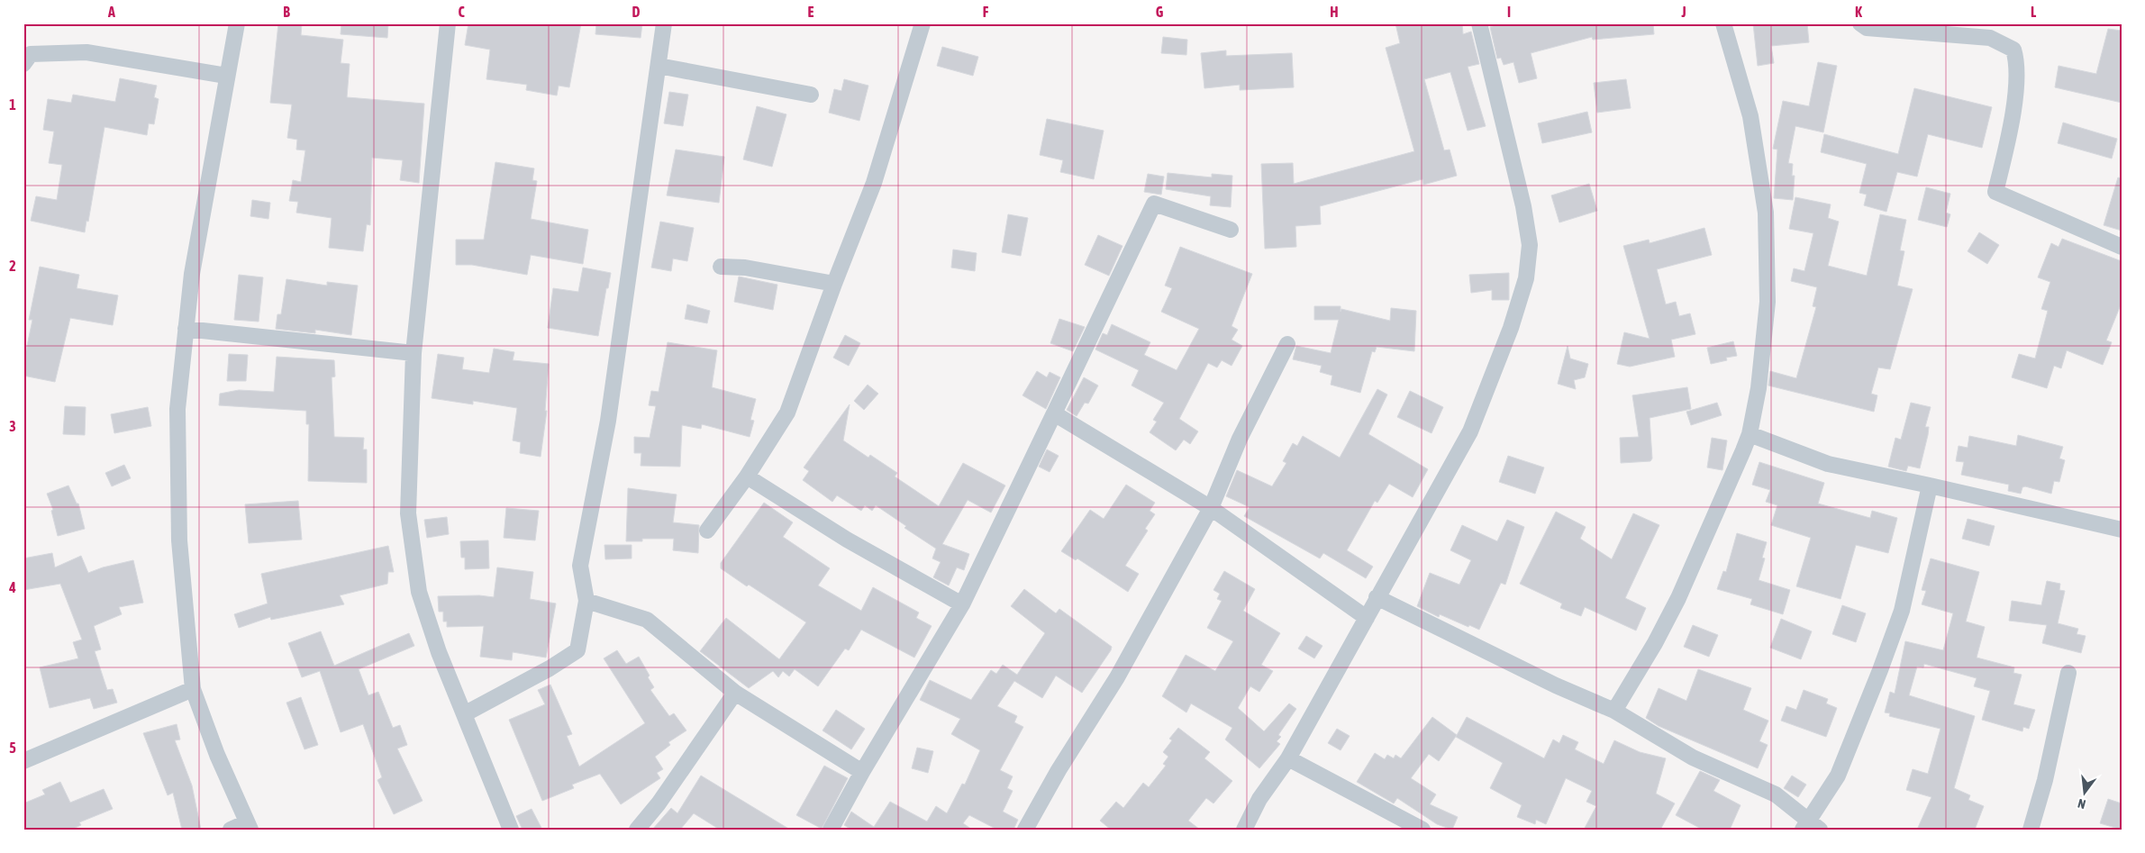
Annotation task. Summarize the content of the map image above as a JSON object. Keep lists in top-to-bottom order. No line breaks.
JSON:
{"north":"bottom","grid":{"columns":["A","B","C","D","E","F","G","H","I","J","K","L"],"rows":["1","2","3","4","5"]}}
